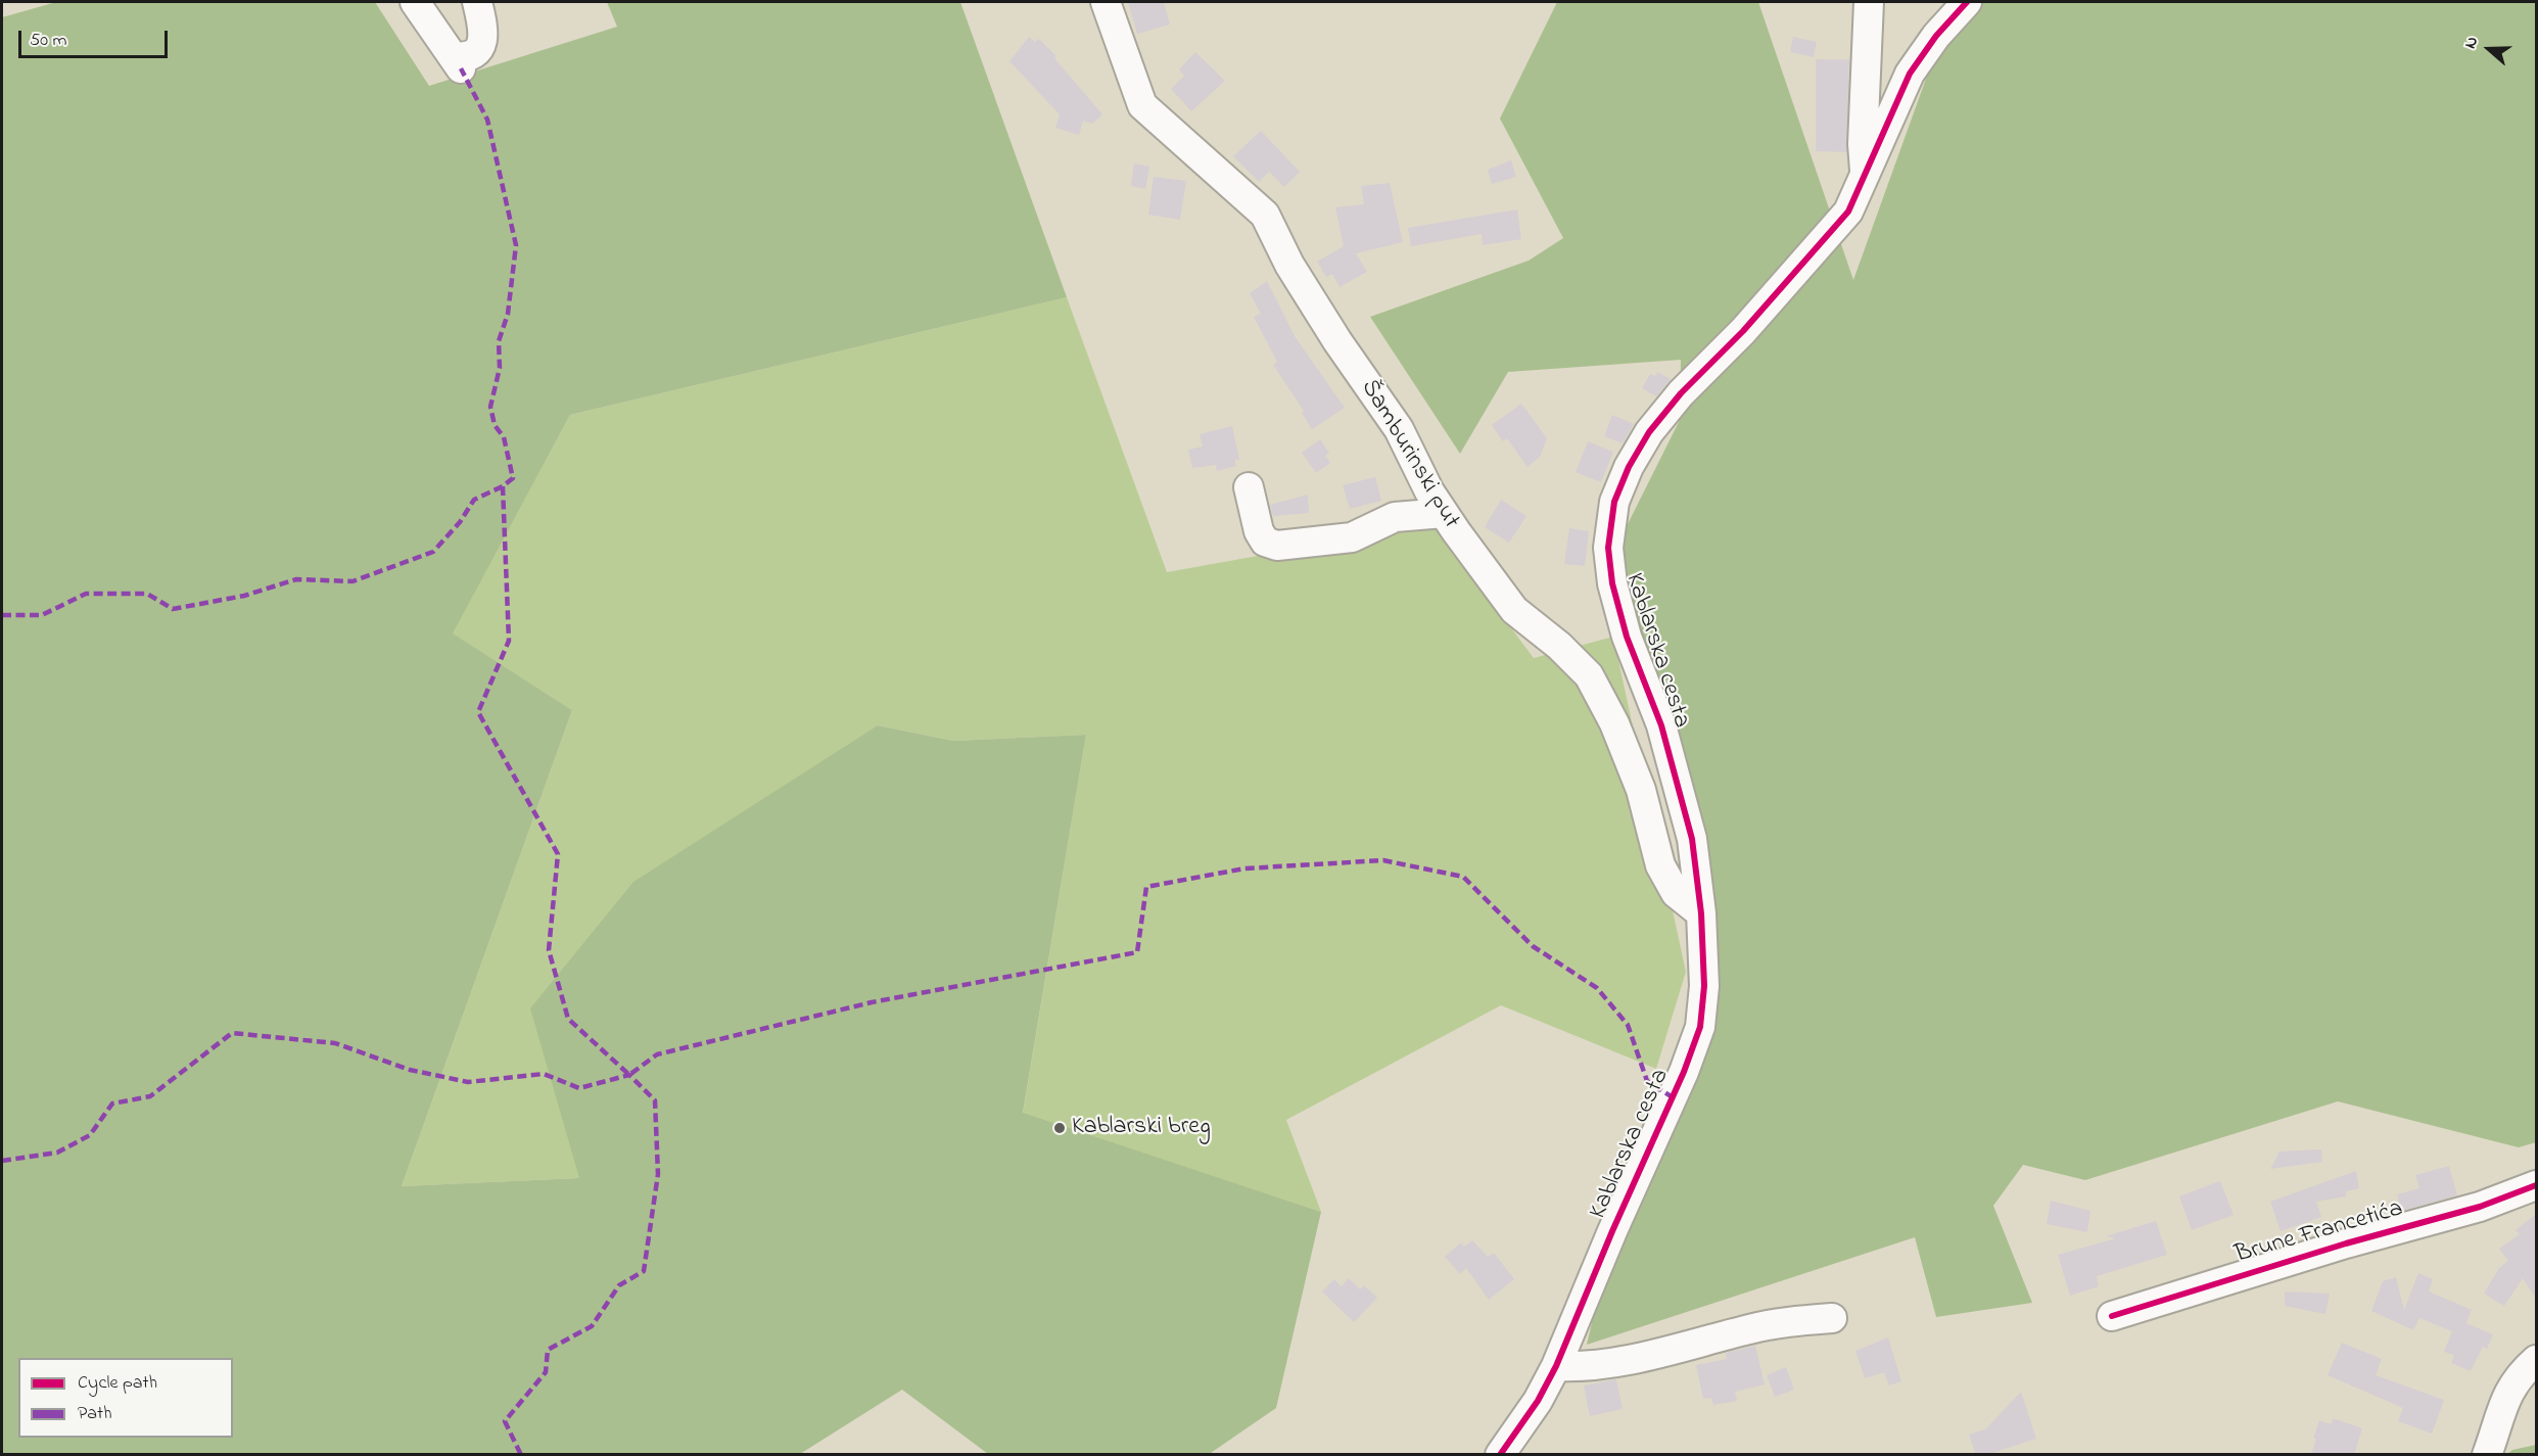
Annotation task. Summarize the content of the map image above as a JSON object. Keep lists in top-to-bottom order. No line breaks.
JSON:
{"streets":{"street":["Šamburinski put","Kablarska cesta","Brune Francetića"]},"crossings":[["Šamburinski put","Kablarska cesta"]],"places":["Kablarski breg"],"legend":["Cycle path","Path"],"scale_bar":"50 m","north":"left"}
